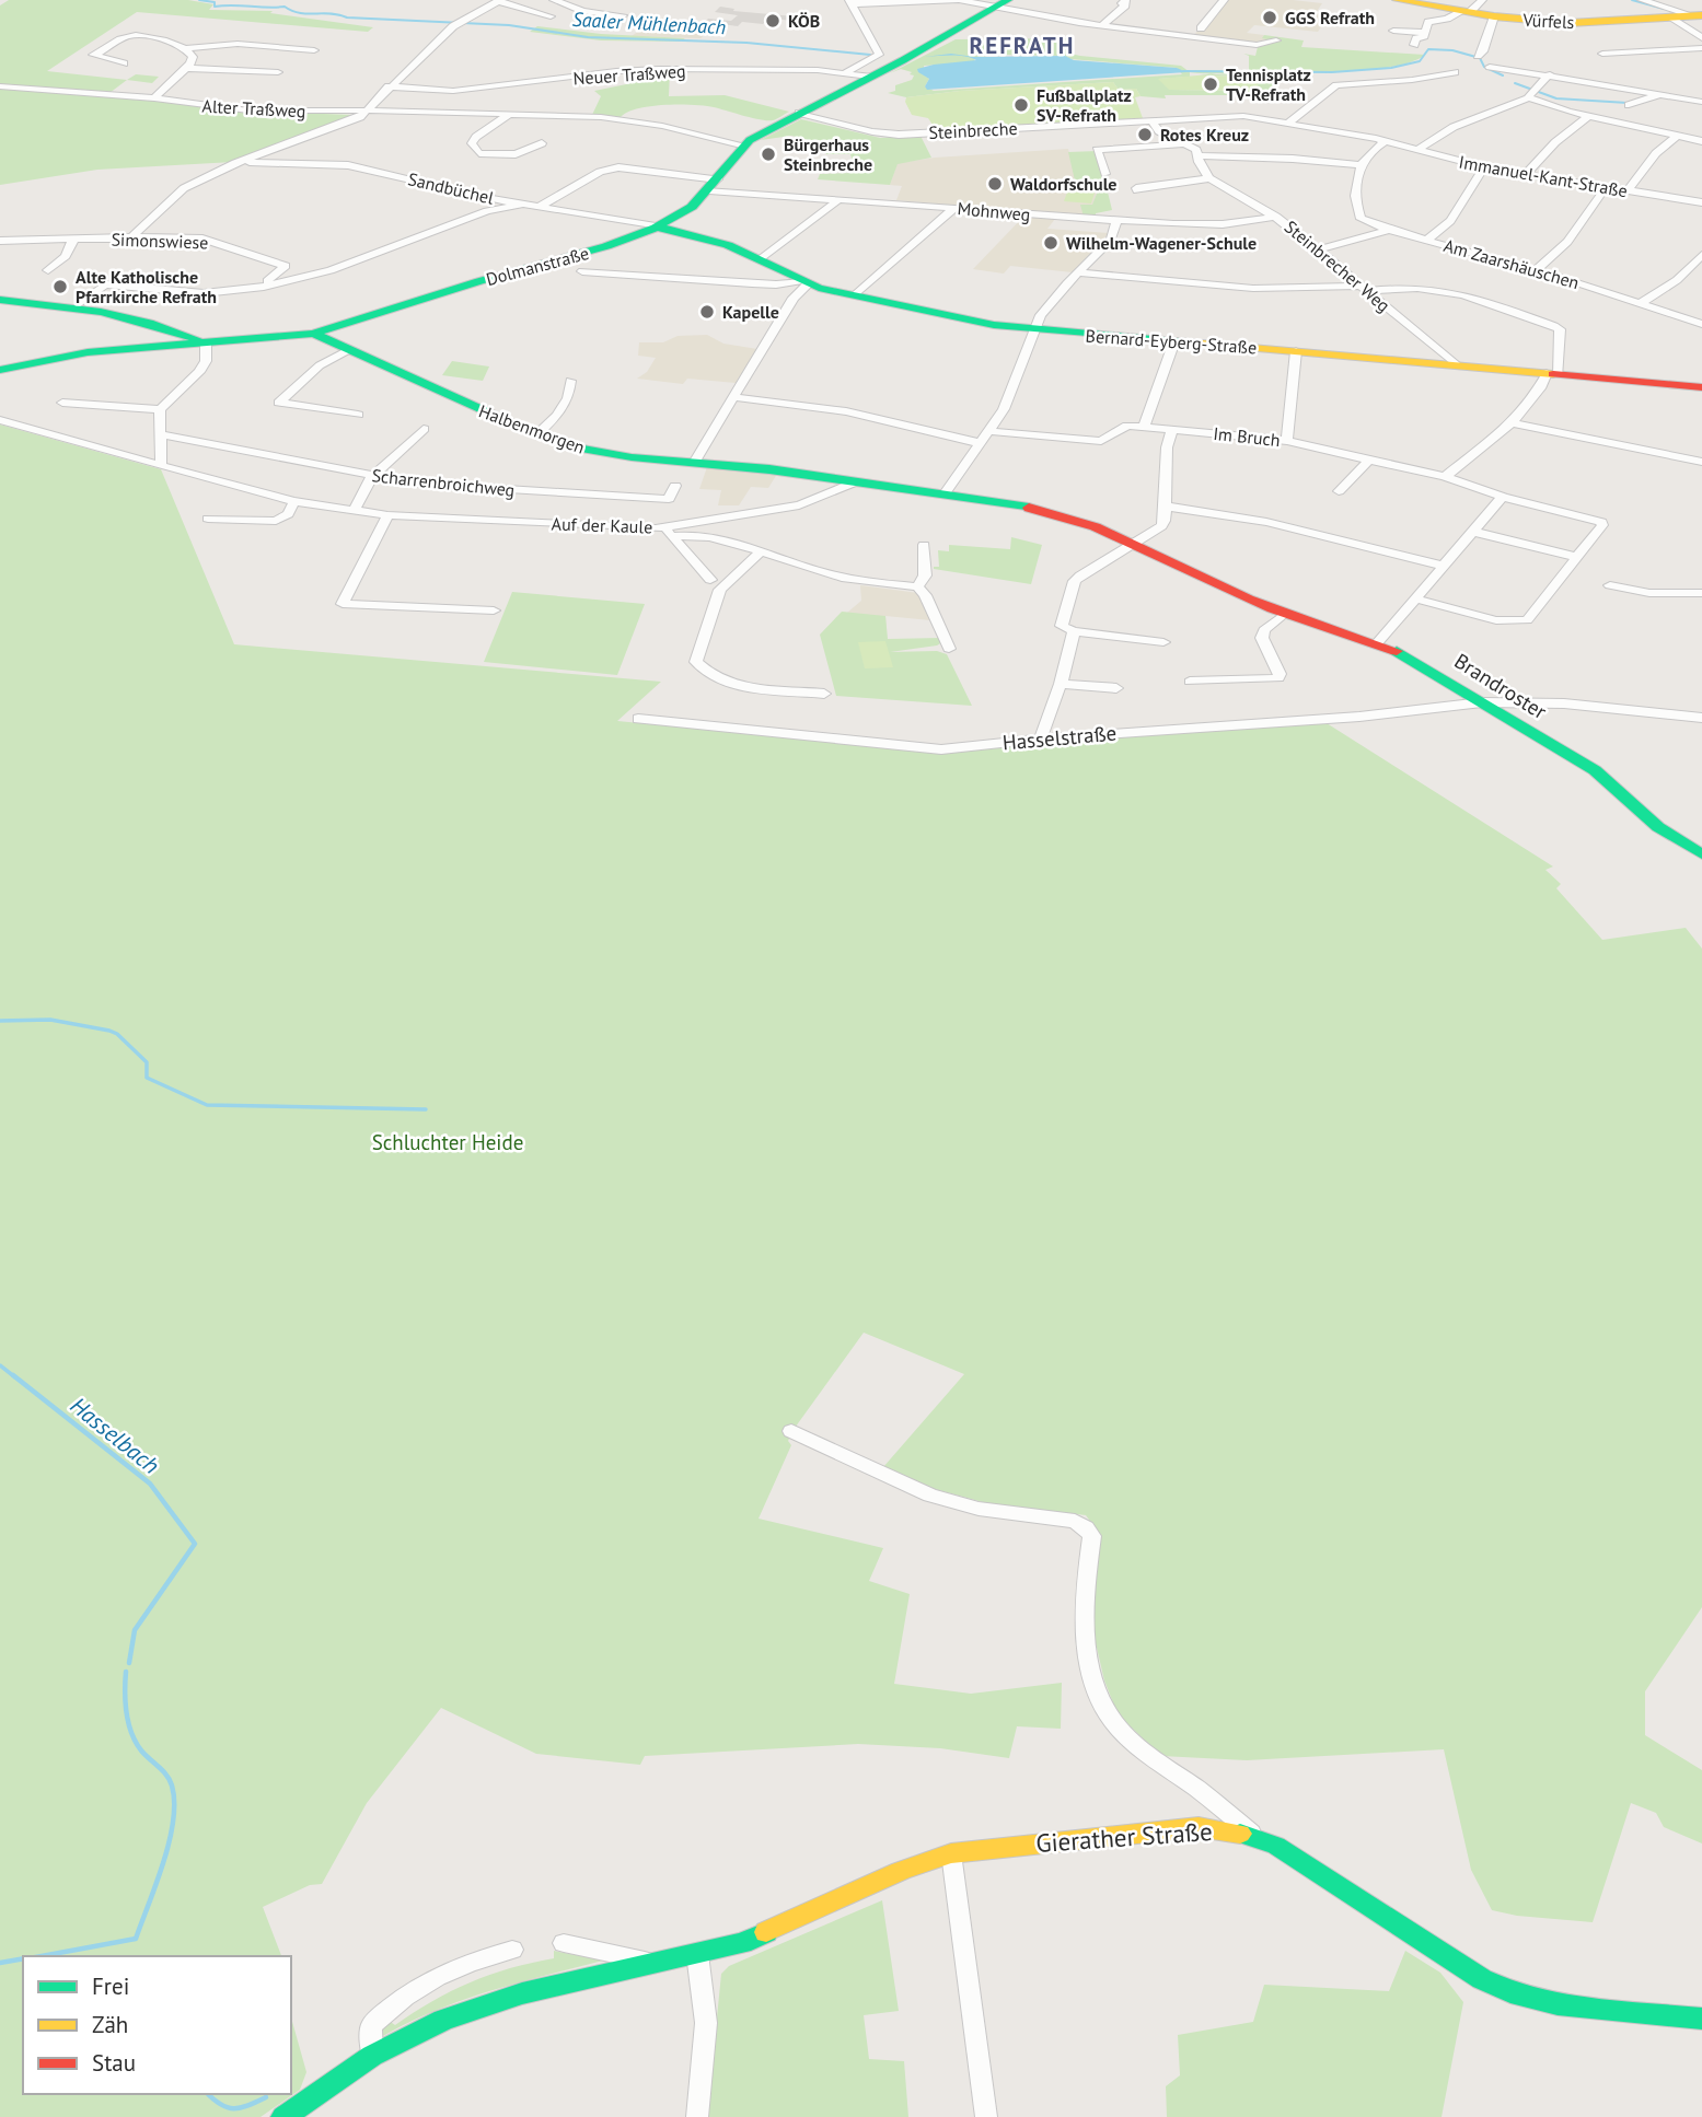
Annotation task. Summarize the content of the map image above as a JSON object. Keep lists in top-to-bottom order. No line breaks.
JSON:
{"streets":{"street":["Vürfels","Neuer Traßweg","Alter Traßweg","Steinbreche","Immanuel-Kant-Straße","Sandbüchel","Mohnweg","Simonswiese","Am Zaarshäuschen","Dolmanstraße","Steinbrecher Weg","Bernard-Eyberg-Straße","Halbenmorgen","Im Bruch","Scharrenbroichweg","Auf der Kaule","Brandroster","Hasselstraße","Gierather Straße"]},"crossings":[["Neuer Traßweg","Dolmanstraße"],["Alter Traßweg","Dolmanstraße"],["Steinbreche","Immanuel-Kant-Straße"],["Steinbreche","Dolmanstraße"],["Sandbüchel","Mohnweg"],["Sandbüchel","Dolmanstraße"],["Sandbüchel","Bernard-Eyberg-Straße"],["Mohnweg","Dolmanstraße"],["Mohnweg","Steinbrecher Weg"],["Dolmanstraße","Bernard-Eyberg-Straße"],["Dolmanstraße","Halbenmorgen"],["Steinbrecher Weg","Bernard-Eyberg-Straße"],["Halbenmorgen","Auf der Kaule"],["Halbenmorgen","Brandroster"],["Auf der Kaule","Brandroster"],["Brandroster","Hasselstraße"]],"districts":["REFRATH"],"water":["Saaler Mühlenbach","Hasselbach"],"parks":["Schluchter Heide"],"places":["GGS Refrath","KÖB","Tennisplatz TV-Refrath","Fußballplatz SV-Refrath","Rotes Kreuz","Bürgerhaus Steinbreche","Waldorfschule","Wilhelm-Wagener-Schule","Alte Katholische Pfarrkirche Refrath","Kapelle"],"legend":["Frei","Zäh","Stau"]}
